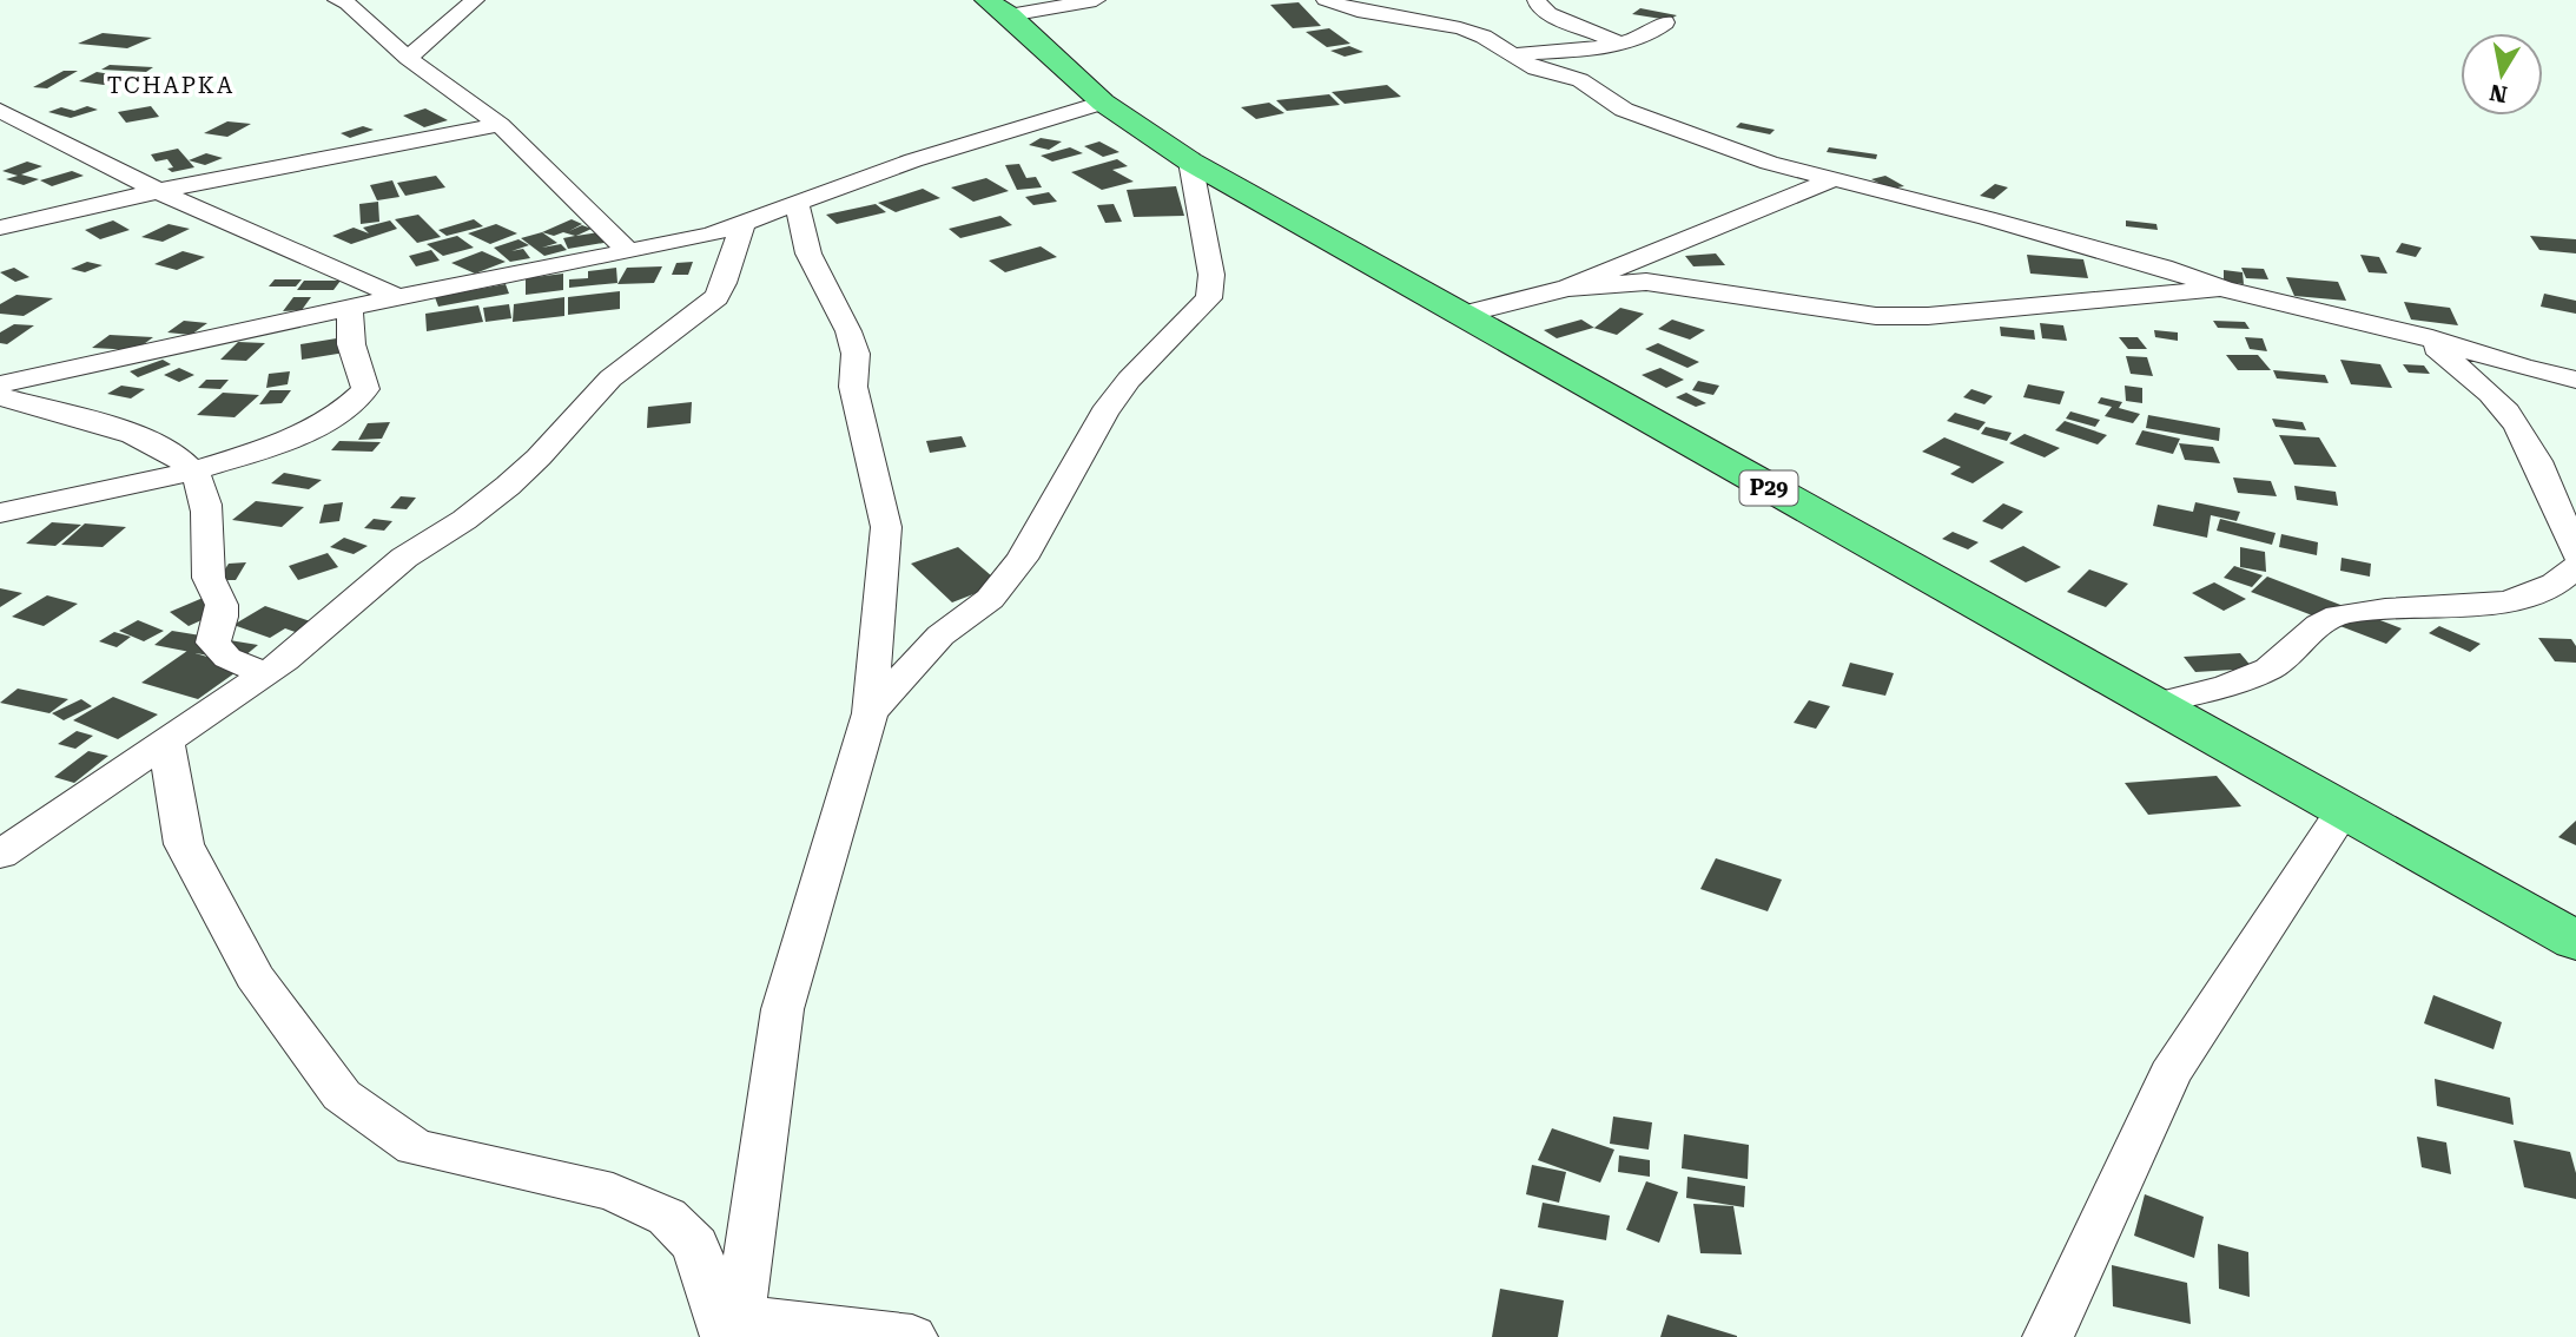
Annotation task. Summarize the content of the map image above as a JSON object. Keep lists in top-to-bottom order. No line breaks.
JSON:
{"streets":{"main road":["P29"]},"districts":["TCHAPKA"],"north":"bottom"}
